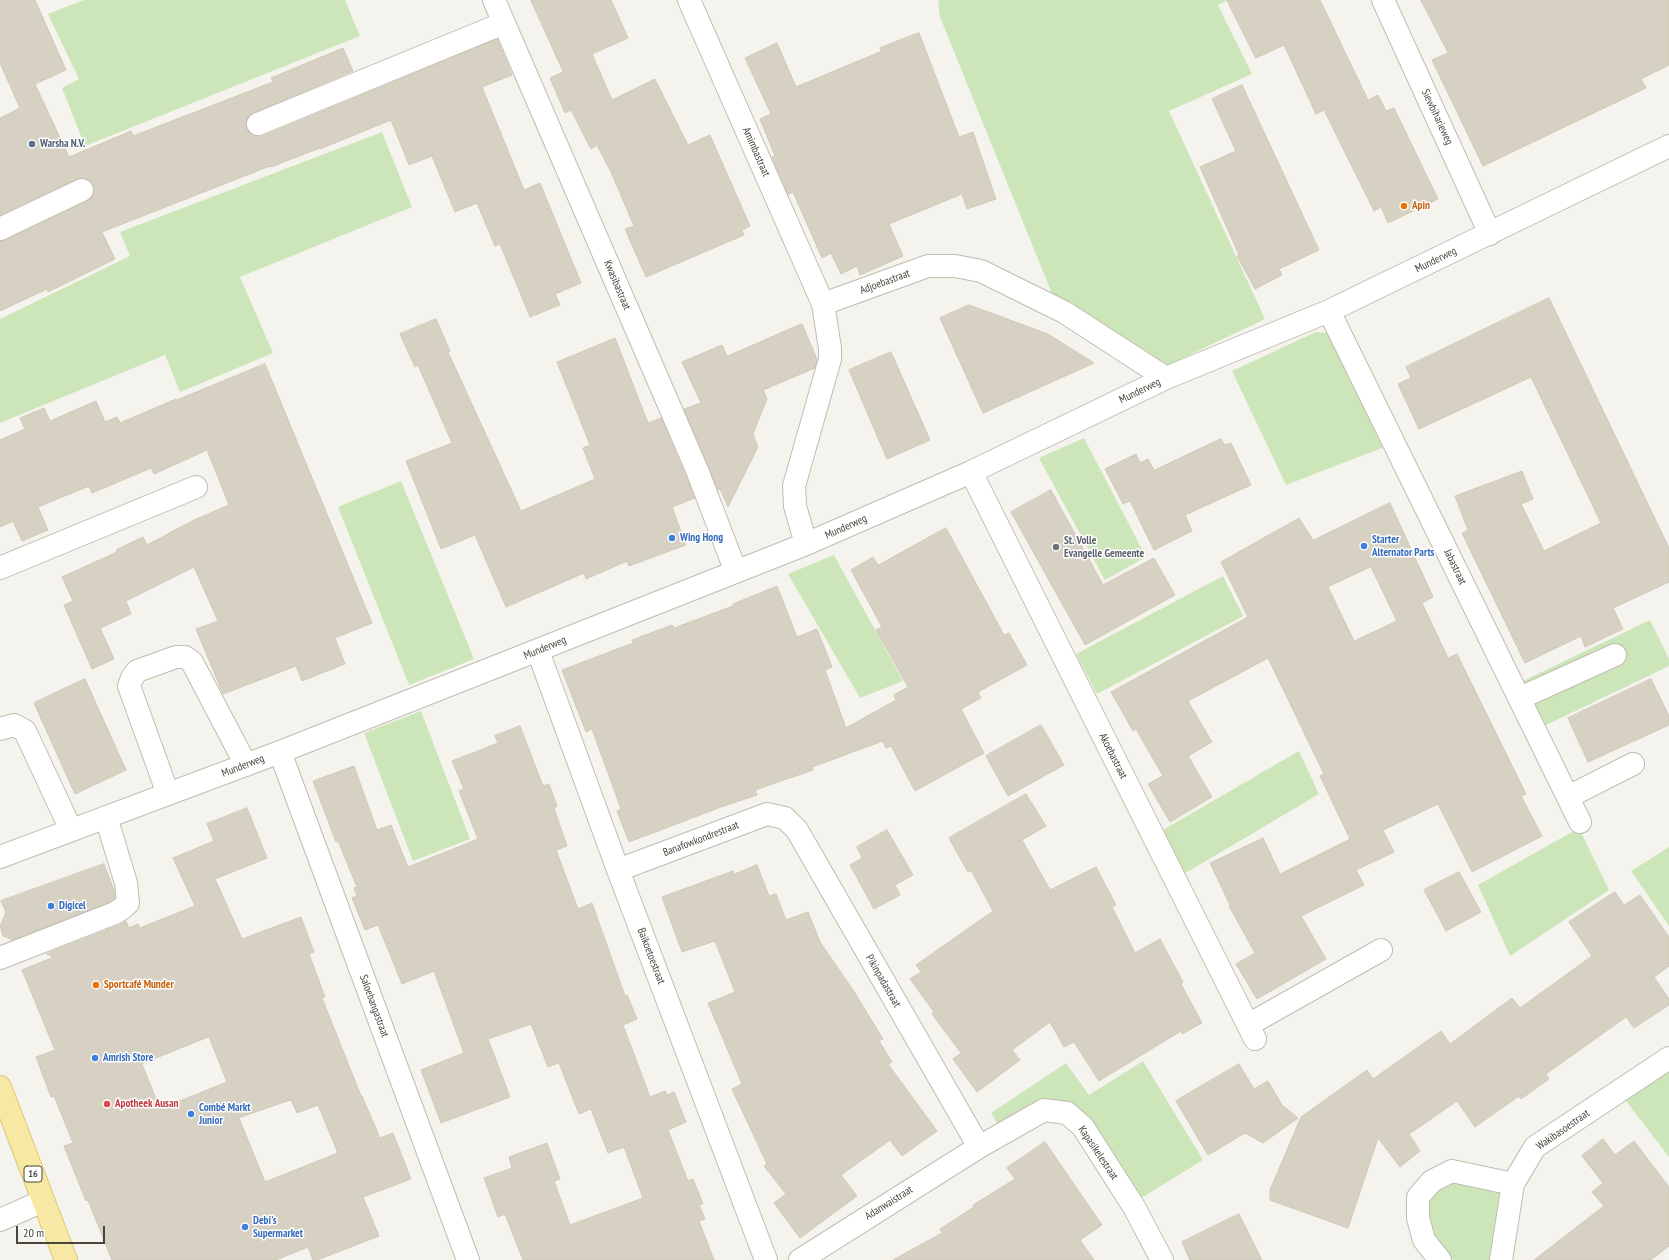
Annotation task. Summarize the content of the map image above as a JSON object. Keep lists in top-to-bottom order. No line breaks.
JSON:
{"streets":{"main road":["16"],"street":["Siewbiharieweg","Amimbastraat","Munderweg","Adjoebastraat","Kwasibastraat","Jabastraat","Akoebastraat","Banafowkondrestraat","Baikoetoestraat","Pikinpadastraat","Saloebangastraat","Wakibasoestraat","Kapasikelestraat","Adanwaistraat"]},"crossings":[["Siewbiharieweg","Munderweg"],["Amimbastraat","Adjoebastraat"],["Munderweg","Adjoebastraat"],["Munderweg","Kwasibastraat"],["Munderweg","Jabastraat"],["Munderweg","Akoebastraat"],["Munderweg","Baikoetoestraat"],["Munderweg","Saloebangastraat"],["Banafowkondrestraat","Baikoetoestraat"],["Banafowkondrestraat","Pikinpadastraat"],["Pikinpadastraat","Kapasikelestraat"],["Pikinpadastraat","Adanwaistraat"],["Kapasikelestraat","Adanwaistraat"]],"places":["Warsha N.V.","Apin","Wing Hong","Starter Alternator Parts","St. Volle Evangelle Gemeente","Digicel","Sportcafé Munder","Amrish Store","Apotheek Ausan","Combé Markt Junior","Debi's Supermarket"],"scale_bar":"20 m"}
